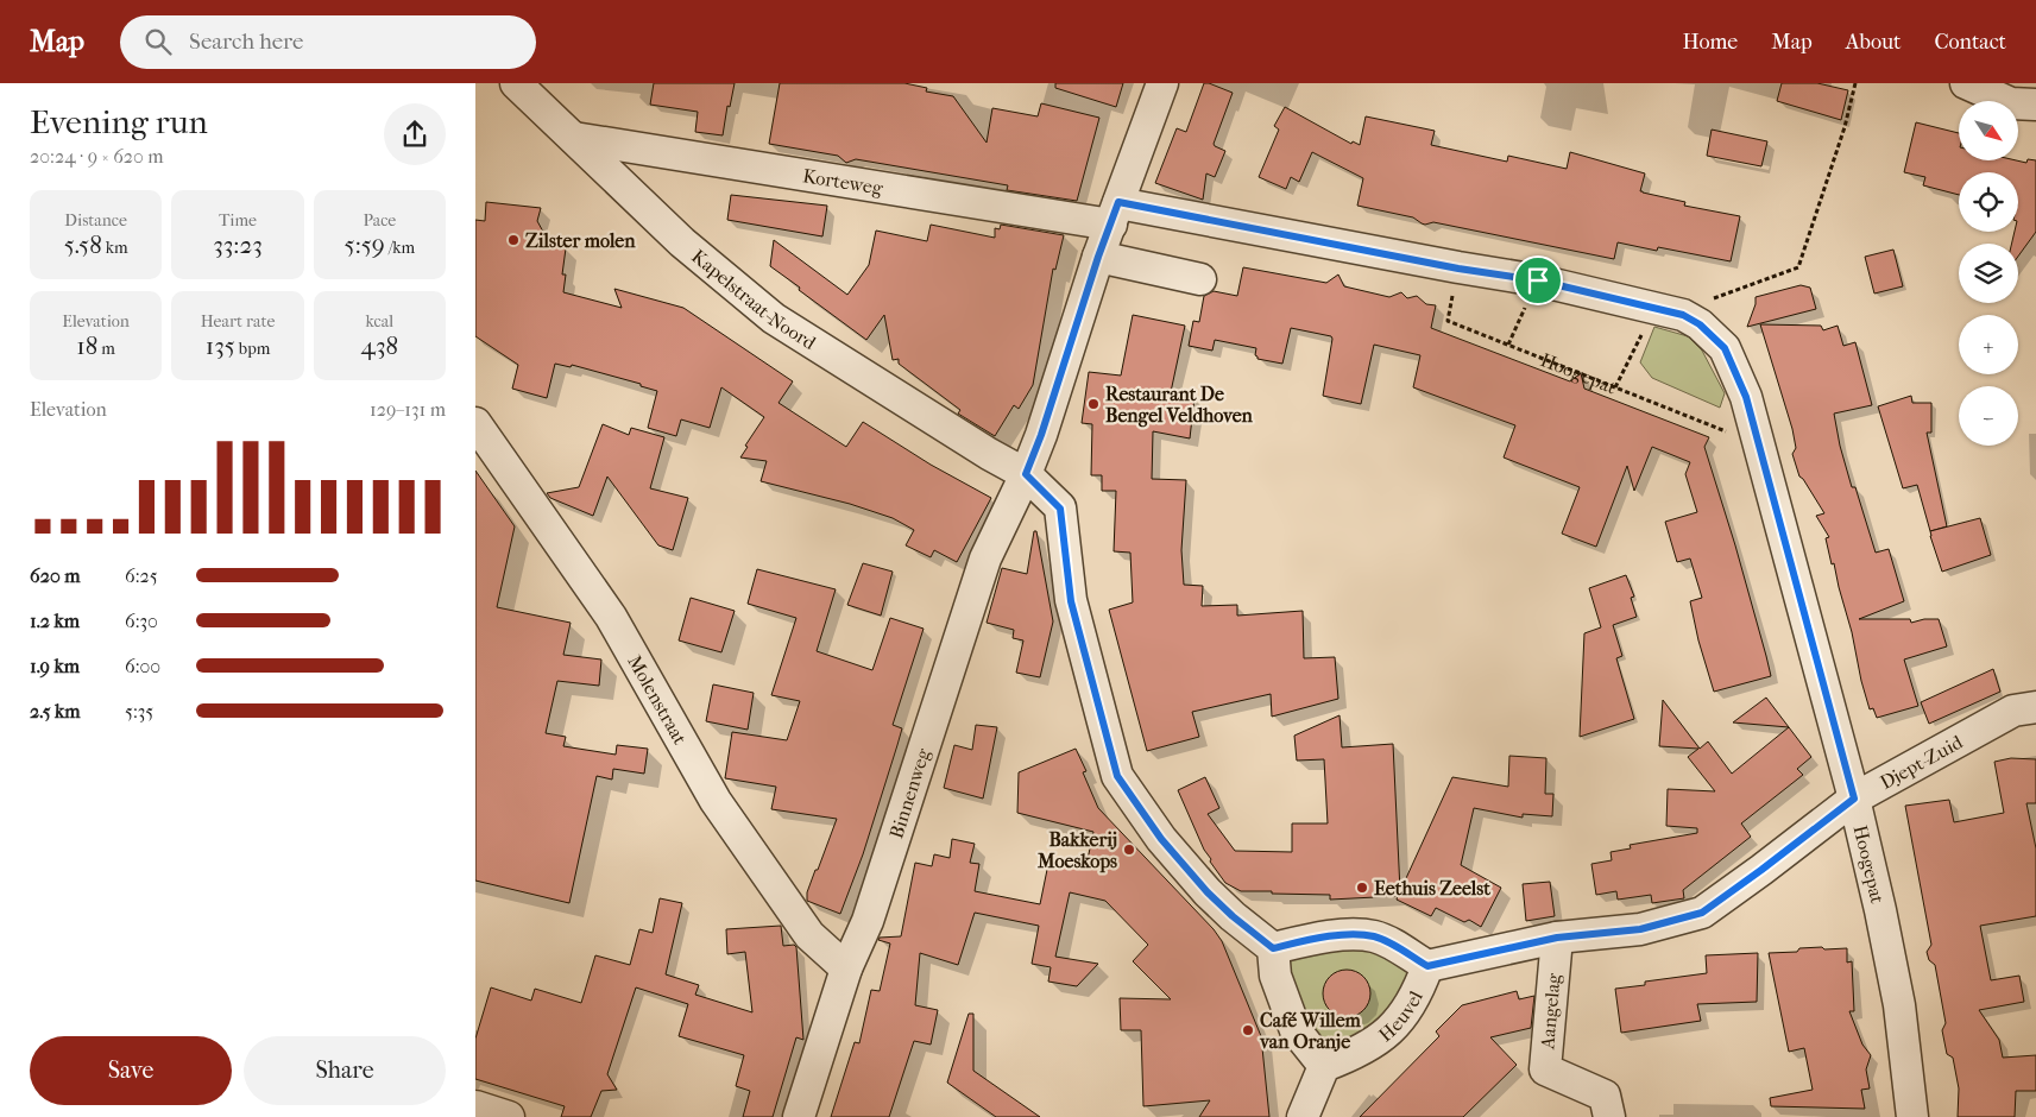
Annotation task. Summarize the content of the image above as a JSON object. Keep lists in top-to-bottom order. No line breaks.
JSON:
{"streets":{"street":["Korteweg","Kapelstraat-Noord","Hoogepat","Molenstraat","Djept-Zuid","Binnenweg","Aangelag","Heuvel"]},"crossings":[["Korteweg","Kapelstraat-Noord"],["Korteweg","Hoogepat"],["Korteweg","Binnenweg"],["Kapelstraat-Noord","Binnenweg"],["Hoogepat","Djept-Zuid"],["Hoogepat","Binnenweg"],["Molenstraat","Binnenweg"],["Djept-Zuid","Aangelag"],["Djept-Zuid","Heuvel"],["Aangelag","Heuvel"]],"places":["Zilster molen","Restaurant De Bengel Veldhoven","Bakkerij Moeskops","Eethuis Zeelst","Café Willem van Oranje"],"north":"bottom right","page":{"header":"Map","search":"Search here","nav":["Home","Map","About","Contact"],"heading":["Evening run","20:24 · 9 × 620 m"],"map_buttons":["+","−"],"stats":[["Distance","5.58 km"],["Time","33:23"],["Pace","5:59 /km"],["Elevation","18 m"],["Heart rate","135 bpm"],["kcal","438"]],"chart":["Elevation","129–131 m"],"list":[{"name":"620 m","note":"6:25"},{"name":"1.2 km","note":"6:30"},{"name":"1.9 km","note":"6:00"},{"name":"2.5 km","note":"5:35"}],"buttons":["Save","Share"]}}
